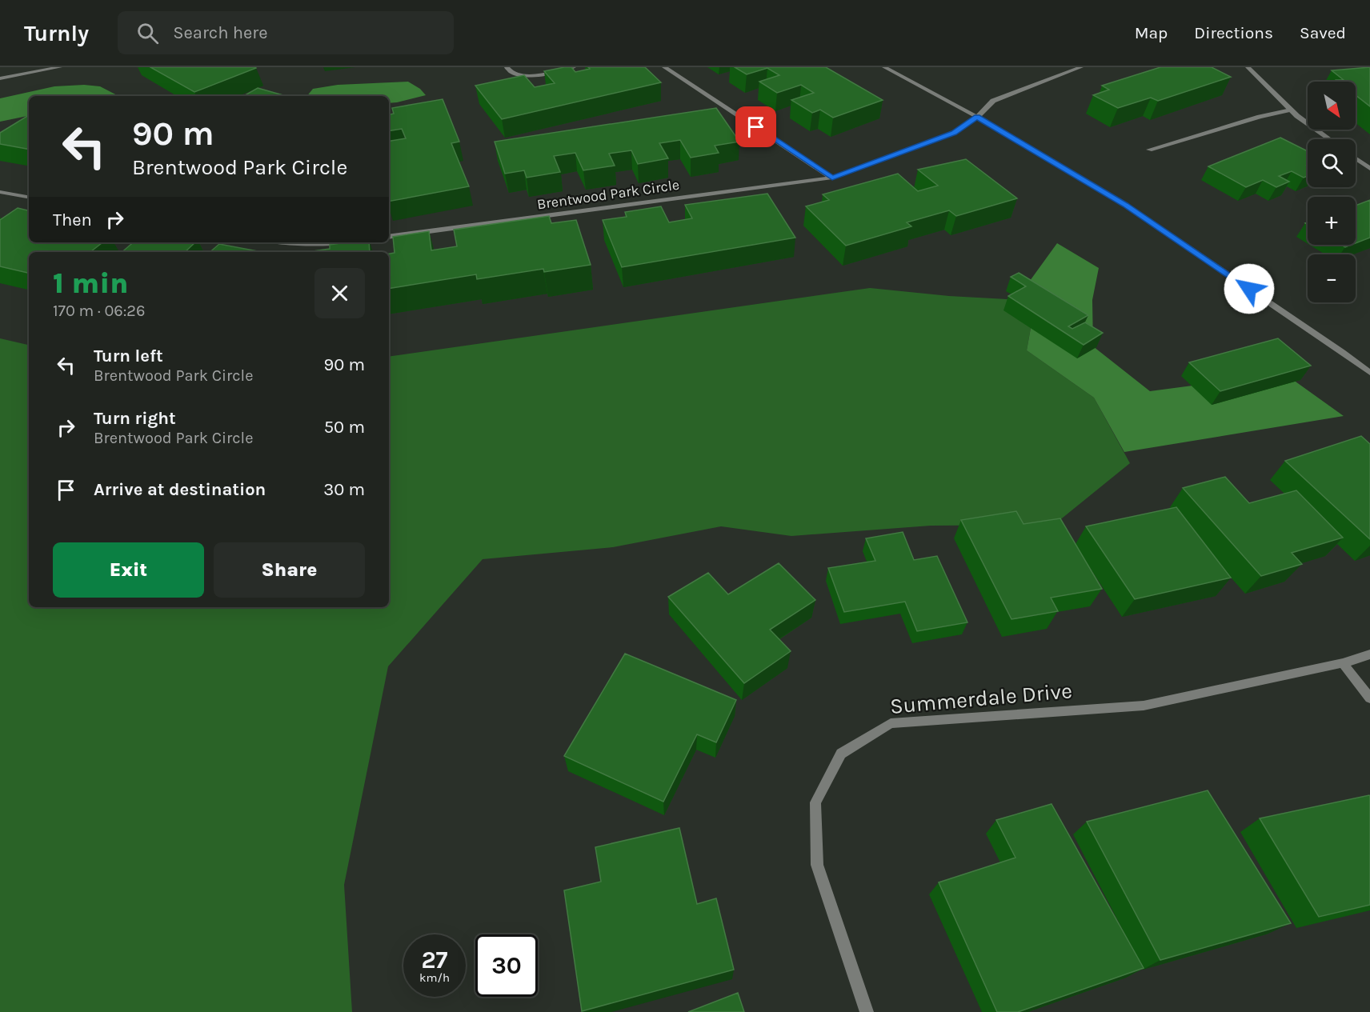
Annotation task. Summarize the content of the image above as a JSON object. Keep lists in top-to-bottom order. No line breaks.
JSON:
{"streets":{"street":["Brentwood Park Circle","Summerdale Drive"]},"north":"bottom right","page":{"header":"Turnly","search":"Search here","nav":["Map","Directions","Saved"],"map_buttons":["+","−"],"turn":["90 m","Brentwood Park Circle"],"then":"Then","heading":["1 min","170 m · 06:26"],"list":[{"name":"Turn left","note":"Brentwood Park Circle","value":"90 m"},{"name":"Turn right","note":"Brentwood Park Circle","value":"50 m"},{"name":"Arrive at destination","value":"30 m"}],"buttons":["Exit","Share"],"speed":"27 km/h","limit":"30"}}
